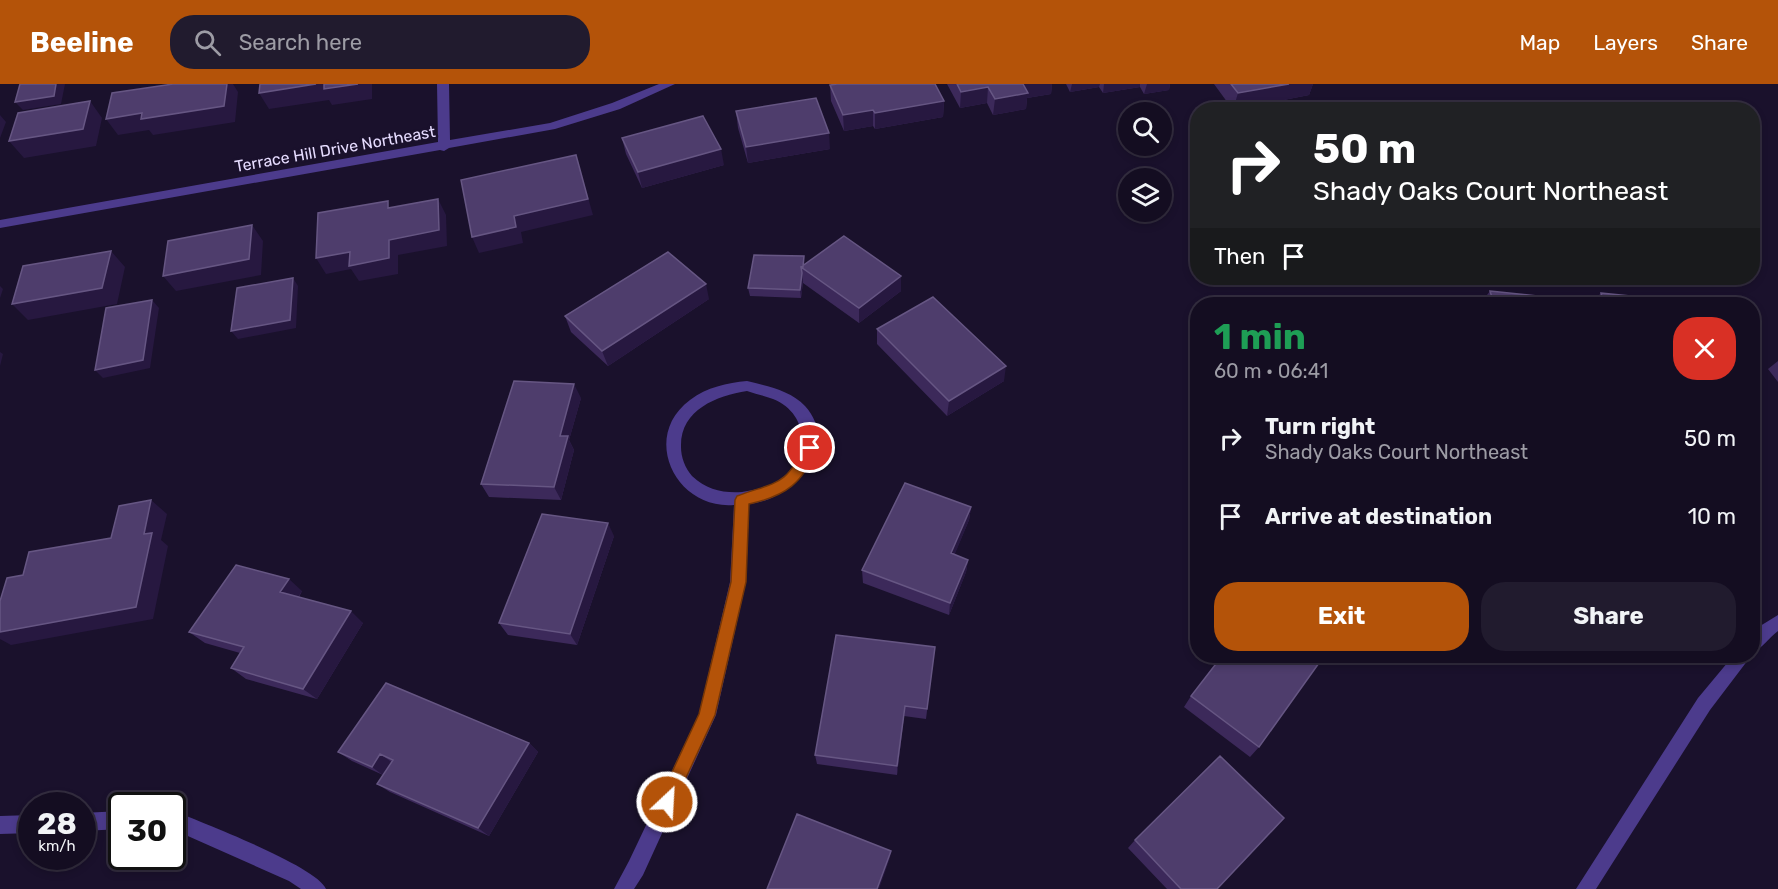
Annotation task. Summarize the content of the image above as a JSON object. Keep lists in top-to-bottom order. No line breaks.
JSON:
{"streets":{"street":["Terrace Hill Drive Northeast"]},"page":{"header":"Beeline","search":"Search here","nav":["Map","Layers","Share"],"turn":["50 m","Shady Oaks Court Northeast"],"then":"Then","heading":["1 min","60 m · 06:41"],"list":[{"name":"Turn right","note":"Shady Oaks Court Northeast","value":"50 m"},{"name":"Arrive at destination","value":"10 m"}],"buttons":["Exit","Share"],"speed":"28 km/h","limit":"30"}}
